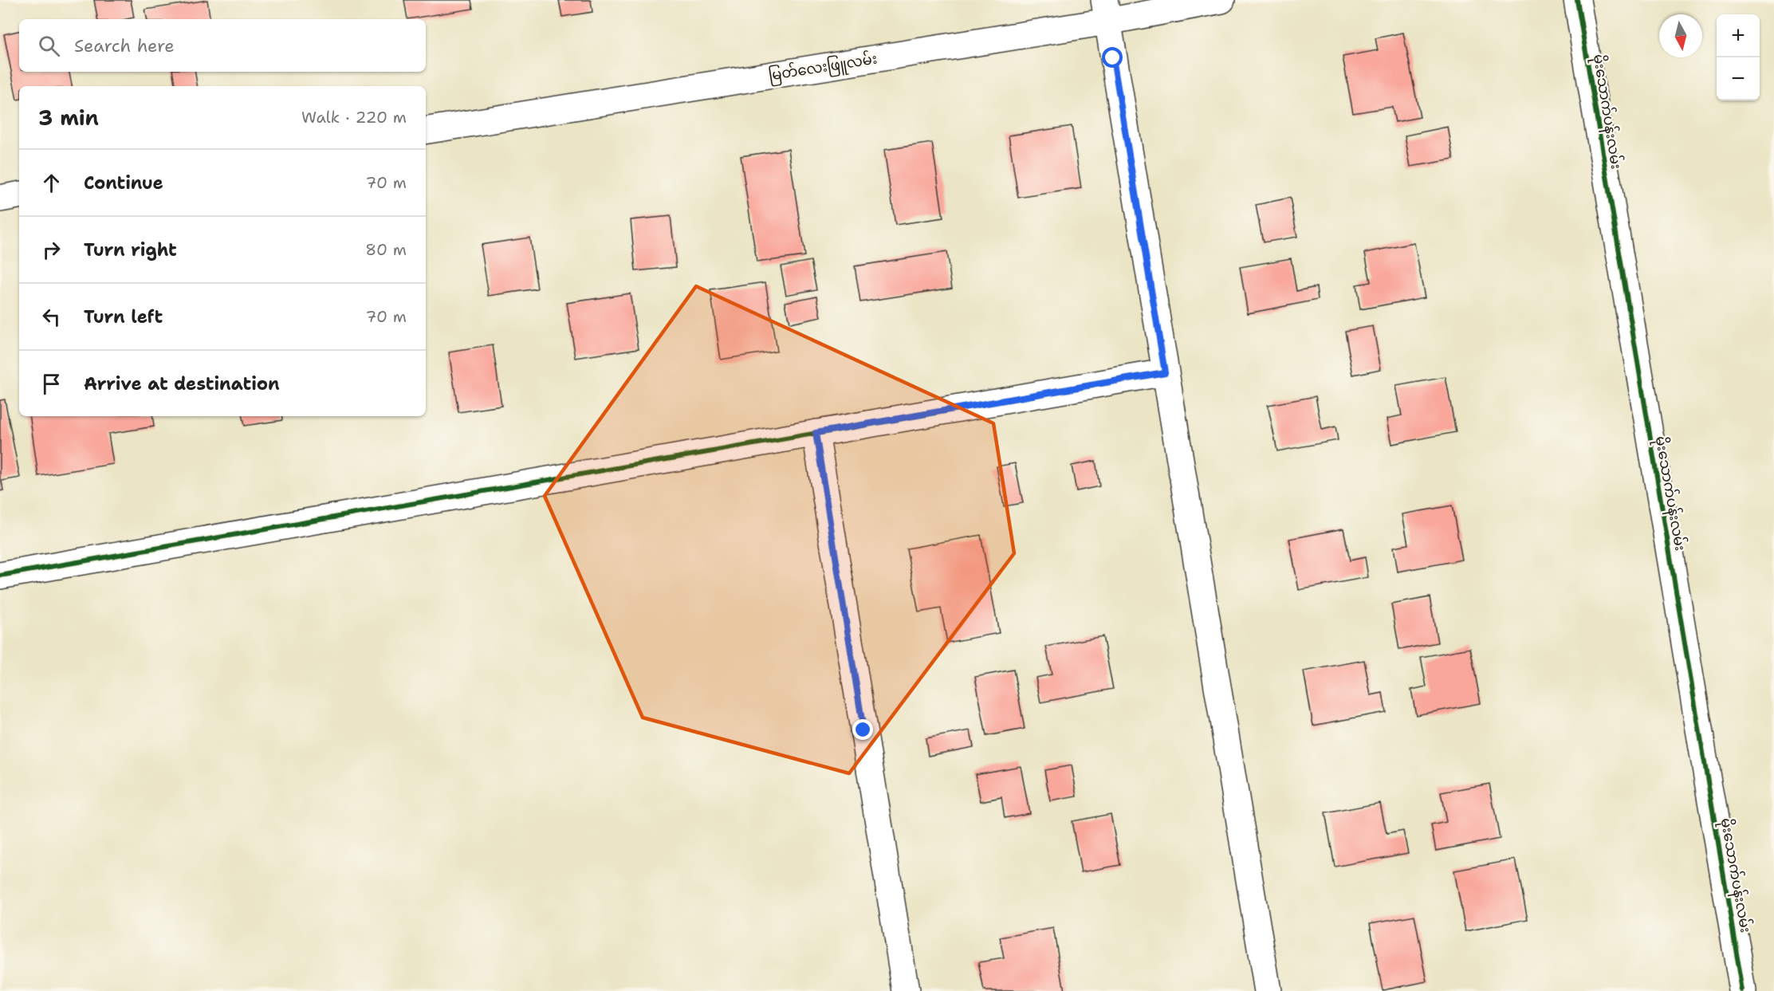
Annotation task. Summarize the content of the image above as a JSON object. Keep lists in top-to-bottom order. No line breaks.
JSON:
{"streets":{"street":["မြတ်လေးဖြူလမ်း","မိုးသောက်ပန်းလမ်း"]},"north":"bottom","page":{"map_buttons":["+","−"],"search":"Search here","heading":["3 min","Walk · 220 m"],"list":[["Continue","70 m"],["Turn right","80 m"],["Turn left","70 m"],"Arrive at destination"]}}
